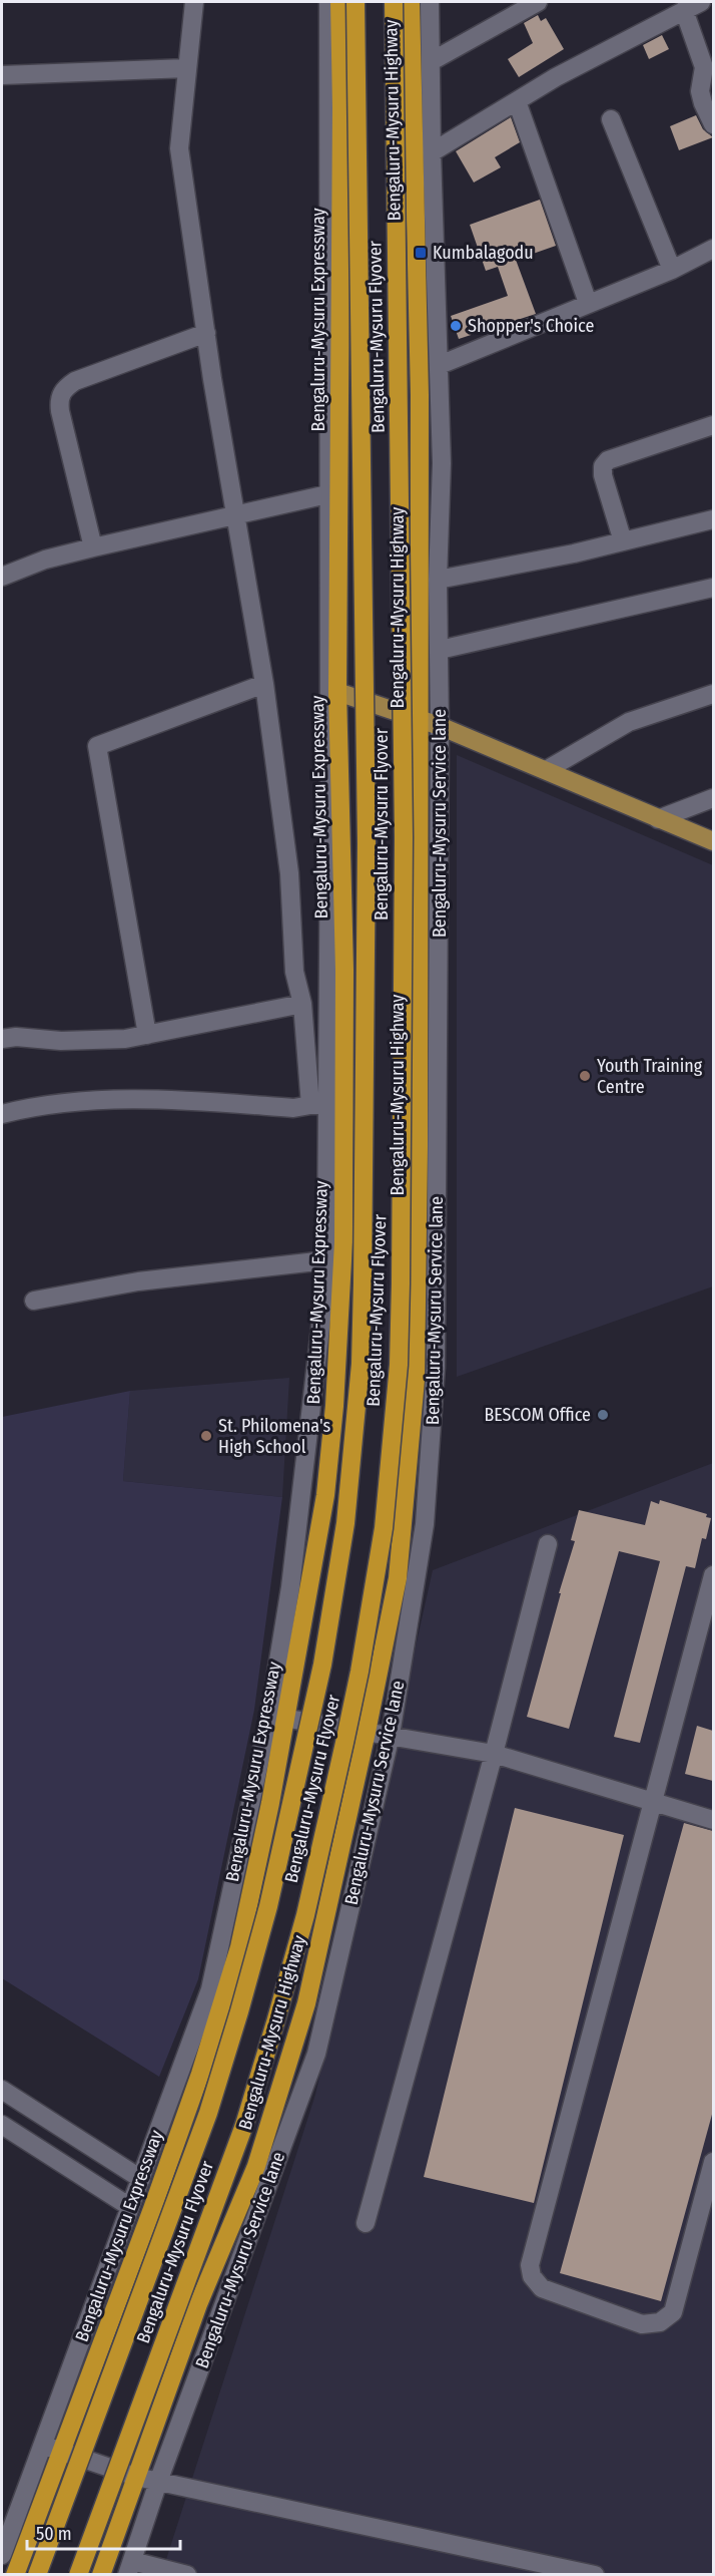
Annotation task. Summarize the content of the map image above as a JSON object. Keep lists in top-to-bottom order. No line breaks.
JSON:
{"streets":{"highway":["Bengaluru-Mysuru Highway","Bengaluru-Mysuru Expressway","Bengaluru-Mysuru Flyover"],"street":["Bengaluru-Mysuru Service lane"]},"places":{"transit":["Kumbalagodu"],"other":["Shopper's Choice","Youth Training Centre","BESCOM Office","St. Philomena's High School"]},"scale_bar":"50 m"}
